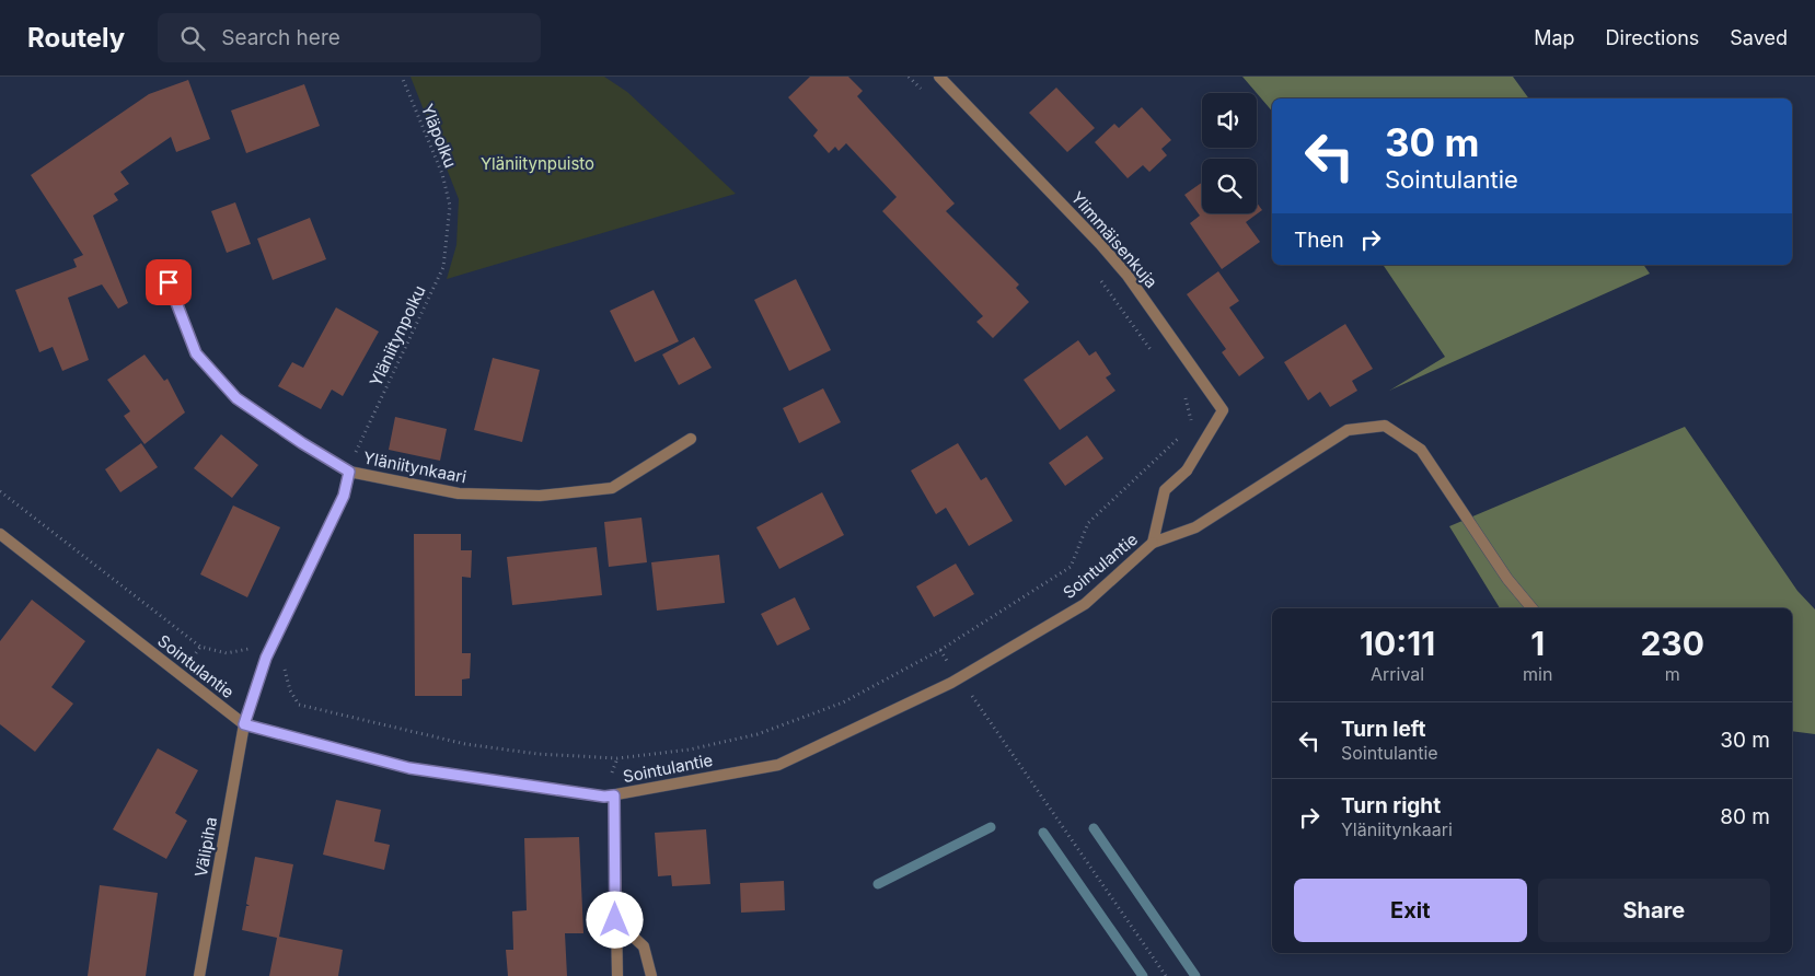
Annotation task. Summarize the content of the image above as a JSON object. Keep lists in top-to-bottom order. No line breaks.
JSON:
{"streets":{"street":["Ylimmäisenkuja","Yläniitynkaari","Sointulantie","Välipiha"],"path":["Yläpolku","Yläniitynpolku"]},"crossings":[["Yläpolku","Yläniitynpolku"],["Ylimmäisenkuja","Sointulantie"],["Yläniitynpolku","Yläniitynkaari"],["Yläniitynkaari","Sointulantie"],["Yläniitynkaari","Välipiha"],["Sointulantie","Välipiha"]],"parks":["Yläniitynpuisto"],"page":{"header":"Routely","search":"Search here","nav":["Map","Directions","Saved"],"turn":["30 m","Sointulantie"],"then":"Then","eta":["10:11","Arrival","1","min","230","m"],"list":[{"name":"Turn left","note":"Sointulantie","value":"30 m"},{"name":"Turn right","note":"Yläniitynkaari","value":"80 m"}],"buttons":["Exit","Share"]}}
